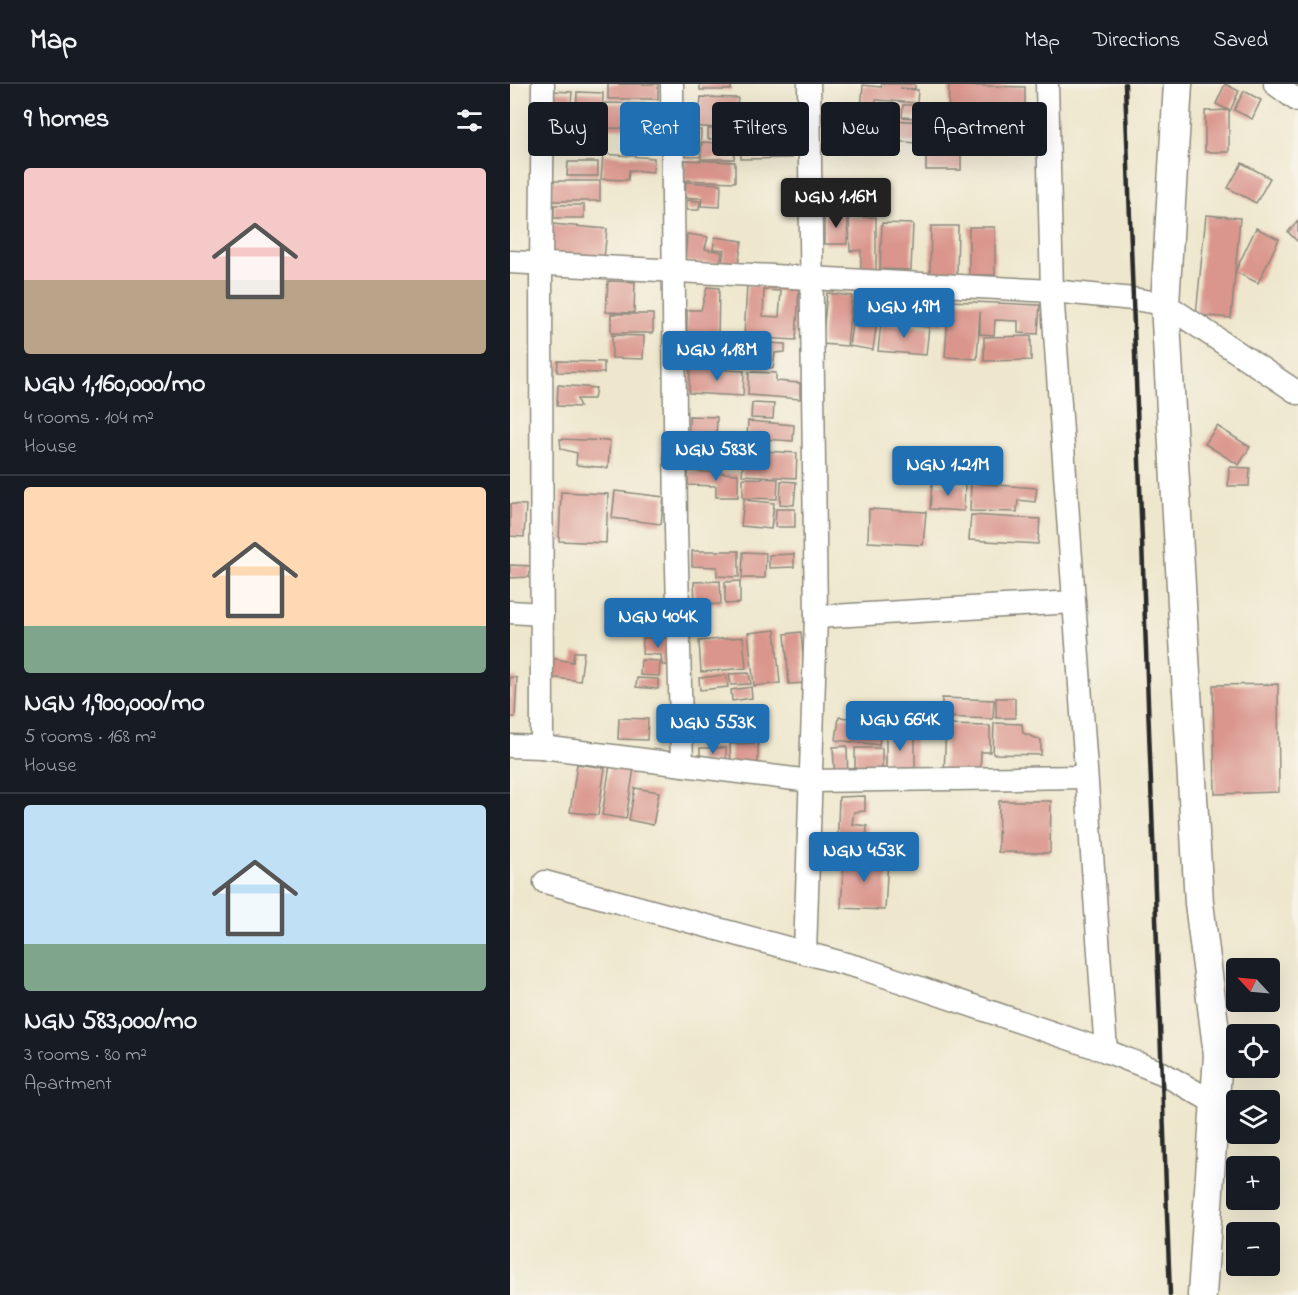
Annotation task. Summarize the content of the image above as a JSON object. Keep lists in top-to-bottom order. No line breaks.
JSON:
{"north":"top left","page":{"header":"Map","nav":["Map","Directions","Saved"],"heading":"9 homes","chip":["Buy","Rent","Filters","New","Apartment"],"list":[{"name":"NGN 1,160,000/mo","note":"4 rooms · 104 m² · House"},{"name":"NGN 1,900,000/mo","note":"5 rooms · 168 m² · House"},{"name":"NGN 583,000/mo","note":"3 rooms · 80 m² · Apartment"}],"price":["NGN 1.16M","NGN 1.9M","NGN 1.18M","NGN 583K","NGN 1.21M","NGN 404K","NGN 664K","NGN 553K","NGN 453K"],"map_buttons":["+","−"]}}
